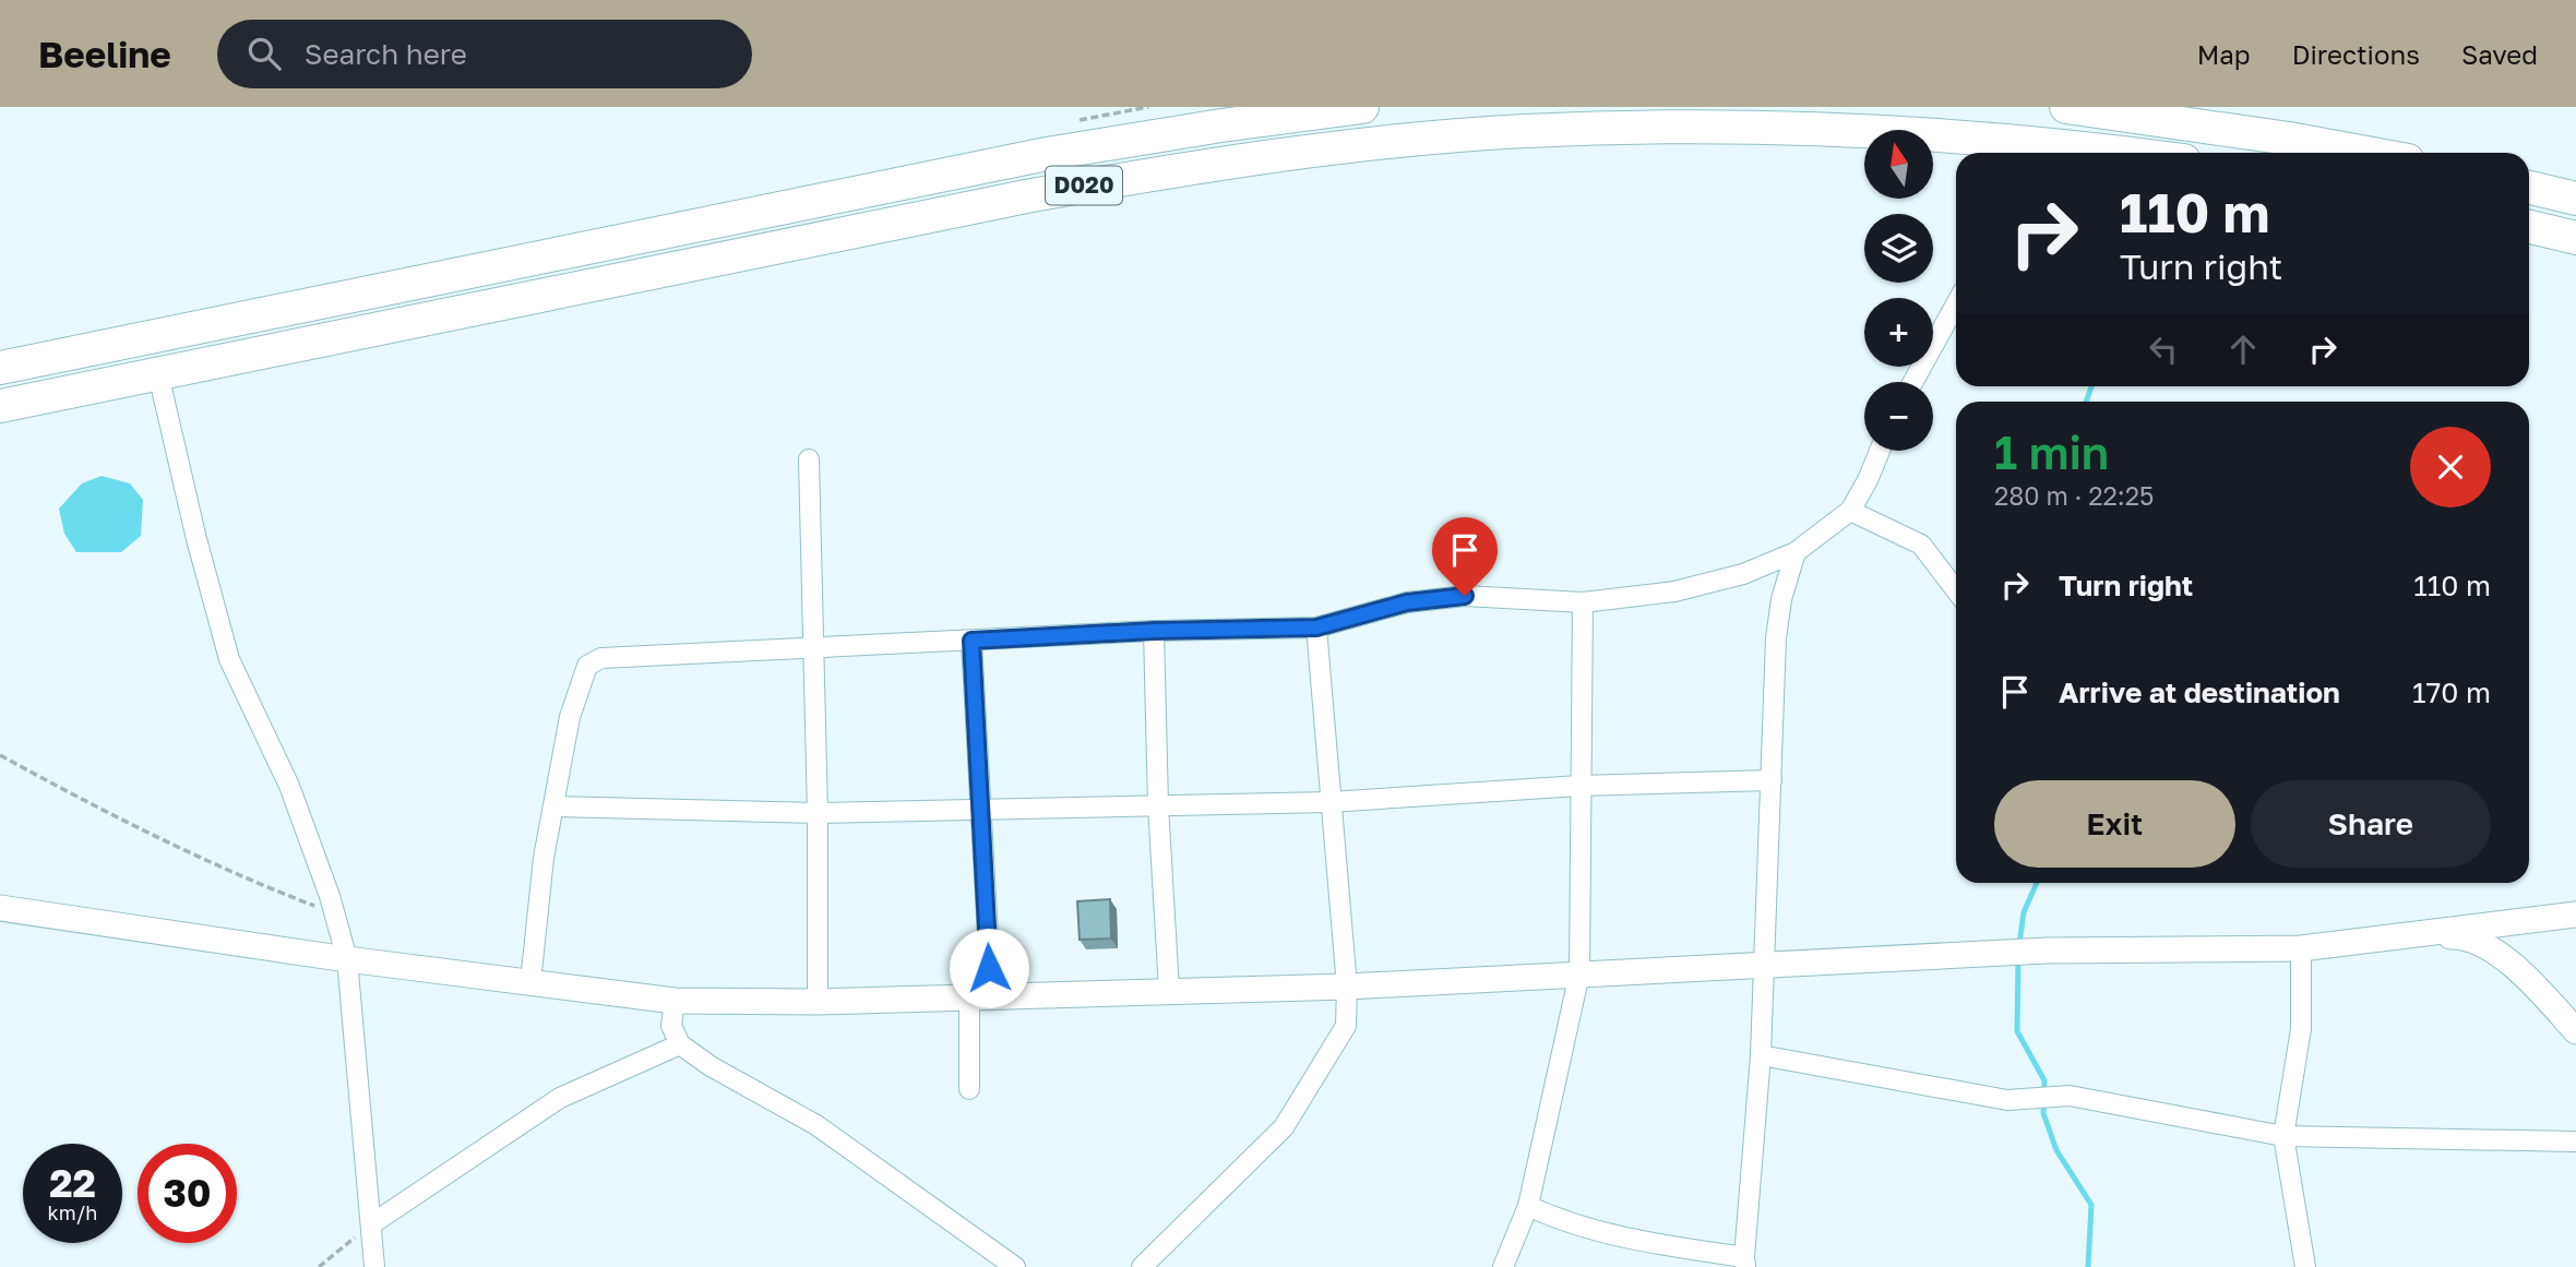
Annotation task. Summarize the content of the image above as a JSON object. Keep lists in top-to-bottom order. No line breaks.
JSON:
{"streets":{"highway":["D020"]},"north":"top","page":{"header":"Beeline","search":"Search here","nav":["Map","Directions","Saved"],"map_buttons":["+","−"],"turn":["110 m","Turn right"],"heading":["1 min","280 m · 22:25"],"list":[{"name":"Turn right","value":"110 m"},{"name":"Arrive at destination","value":"170 m"}],"buttons":["Exit","Share"],"speed":"22 km/h","limit":"30"}}
